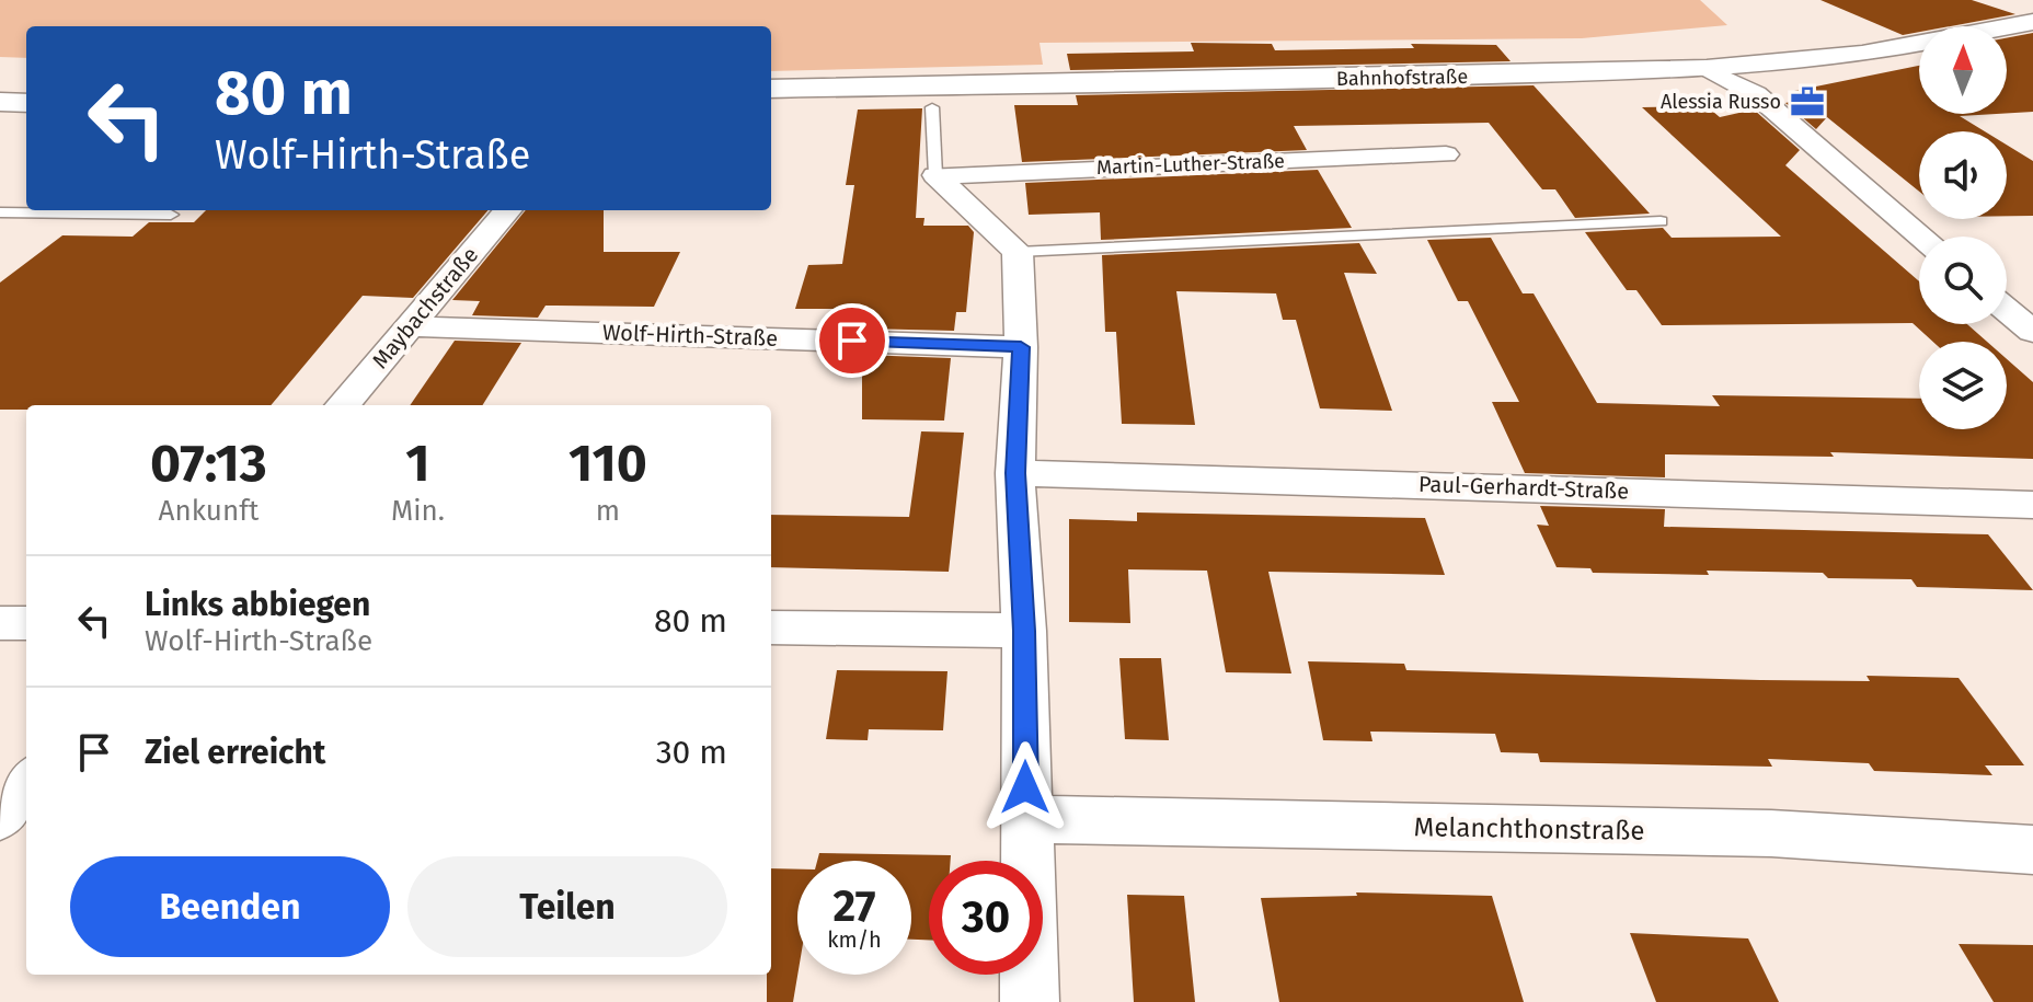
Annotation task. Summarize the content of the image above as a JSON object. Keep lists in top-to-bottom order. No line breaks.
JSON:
{"streets":{"street":["Bahnhofstraße","Martin-Luther-Straße","Maybachstraße","Wolf-Hirth-Straße","Paul-Gerhardt-Straße","Melanchthonstraße"]},"crossings":[["Maybachstraße","Wolf-Hirth-Straße"]],"places":{"office":["Alessia Russo"]},"north":"top","page":{"turn":["80 m","Wolf-Hirth-Straße"],"eta":["07:13","Ankunft","1","Min.","110","m"],"list":[{"name":"Links abbiegen","note":"Wolf-Hirth-Straße","value":"80 m"},{"name":"Ziel erreicht","value":"30 m"}],"buttons":["Beenden","Teilen"],"speed":"27 km/h","limit":"30"}}
